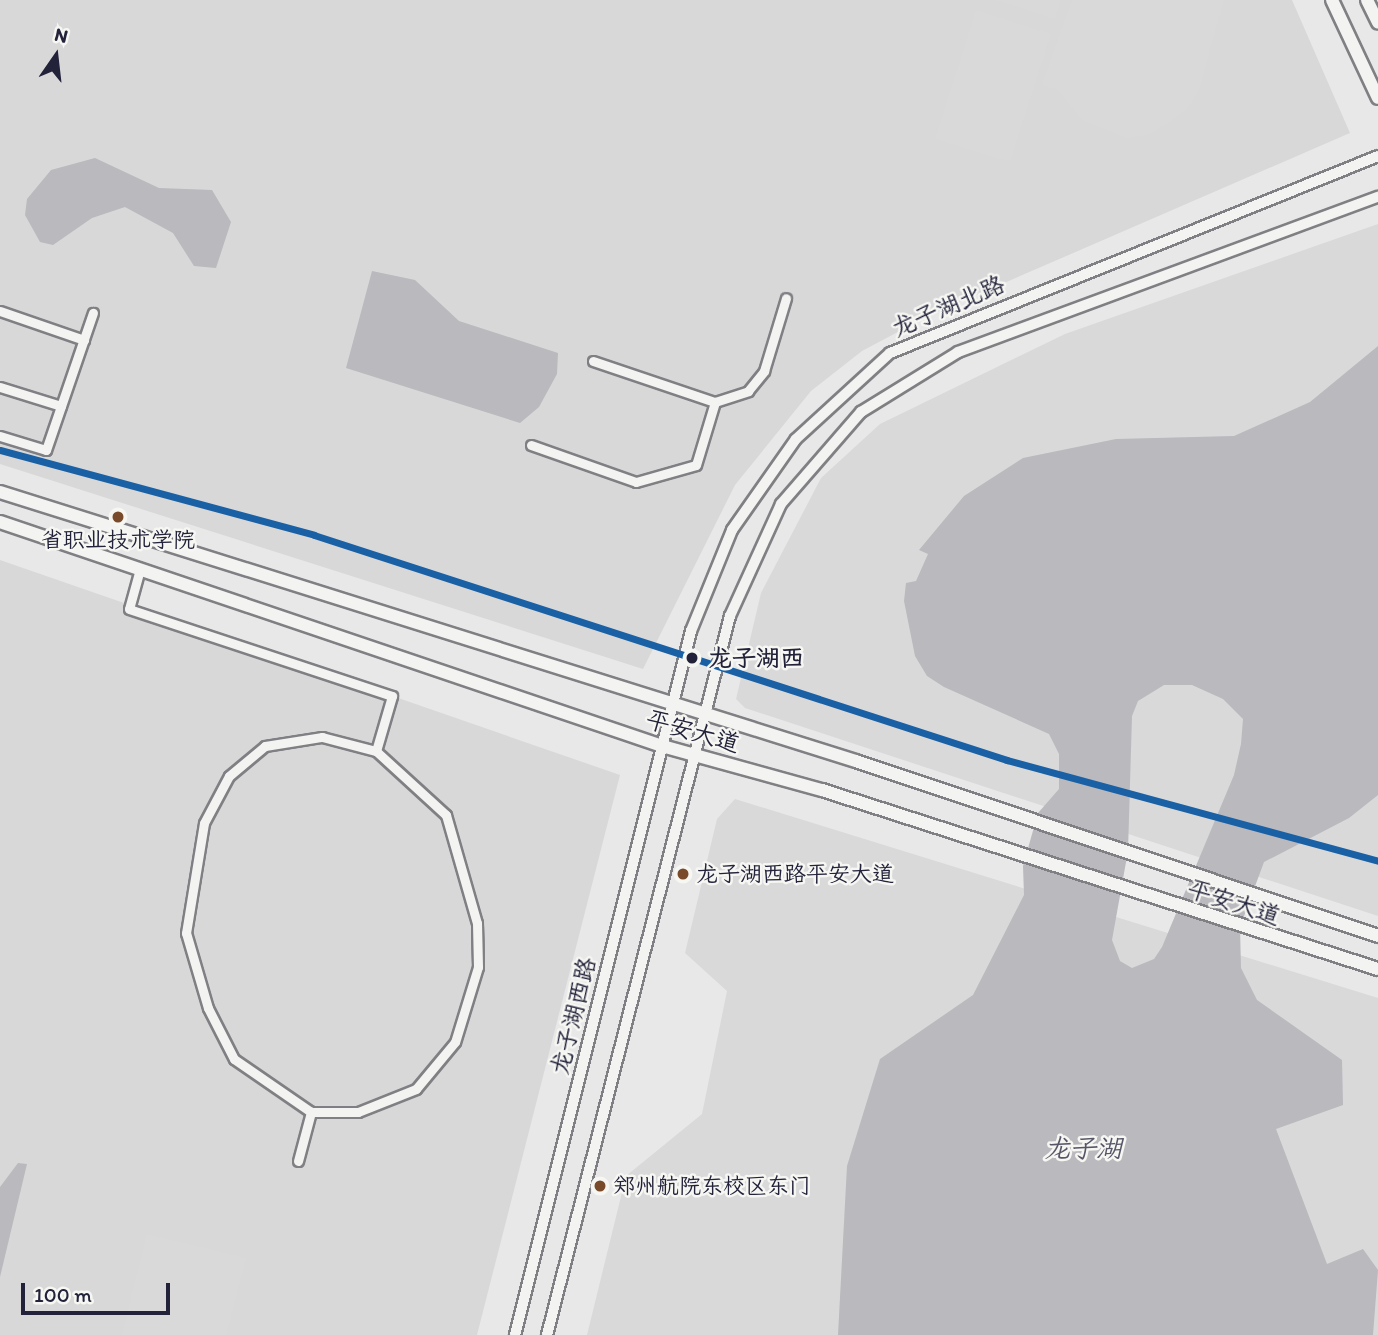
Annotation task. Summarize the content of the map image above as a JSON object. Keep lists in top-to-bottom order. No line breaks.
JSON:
{"streets":{"main road":["平安大道"],"street":["龙子湖北路","龙子湖西路"]},"crossings":[["龙子湖北路","平安大道"],["龙子湖北路","龙子湖西路"],["平安大道","龙子湖西路"]],"water":["龙子湖"],"places":["省职业技术学院","龙子湖西","龙子湖西路平安大道","郑州航院东校区东门"],"scale_bar":"100 m","north":"top"}
